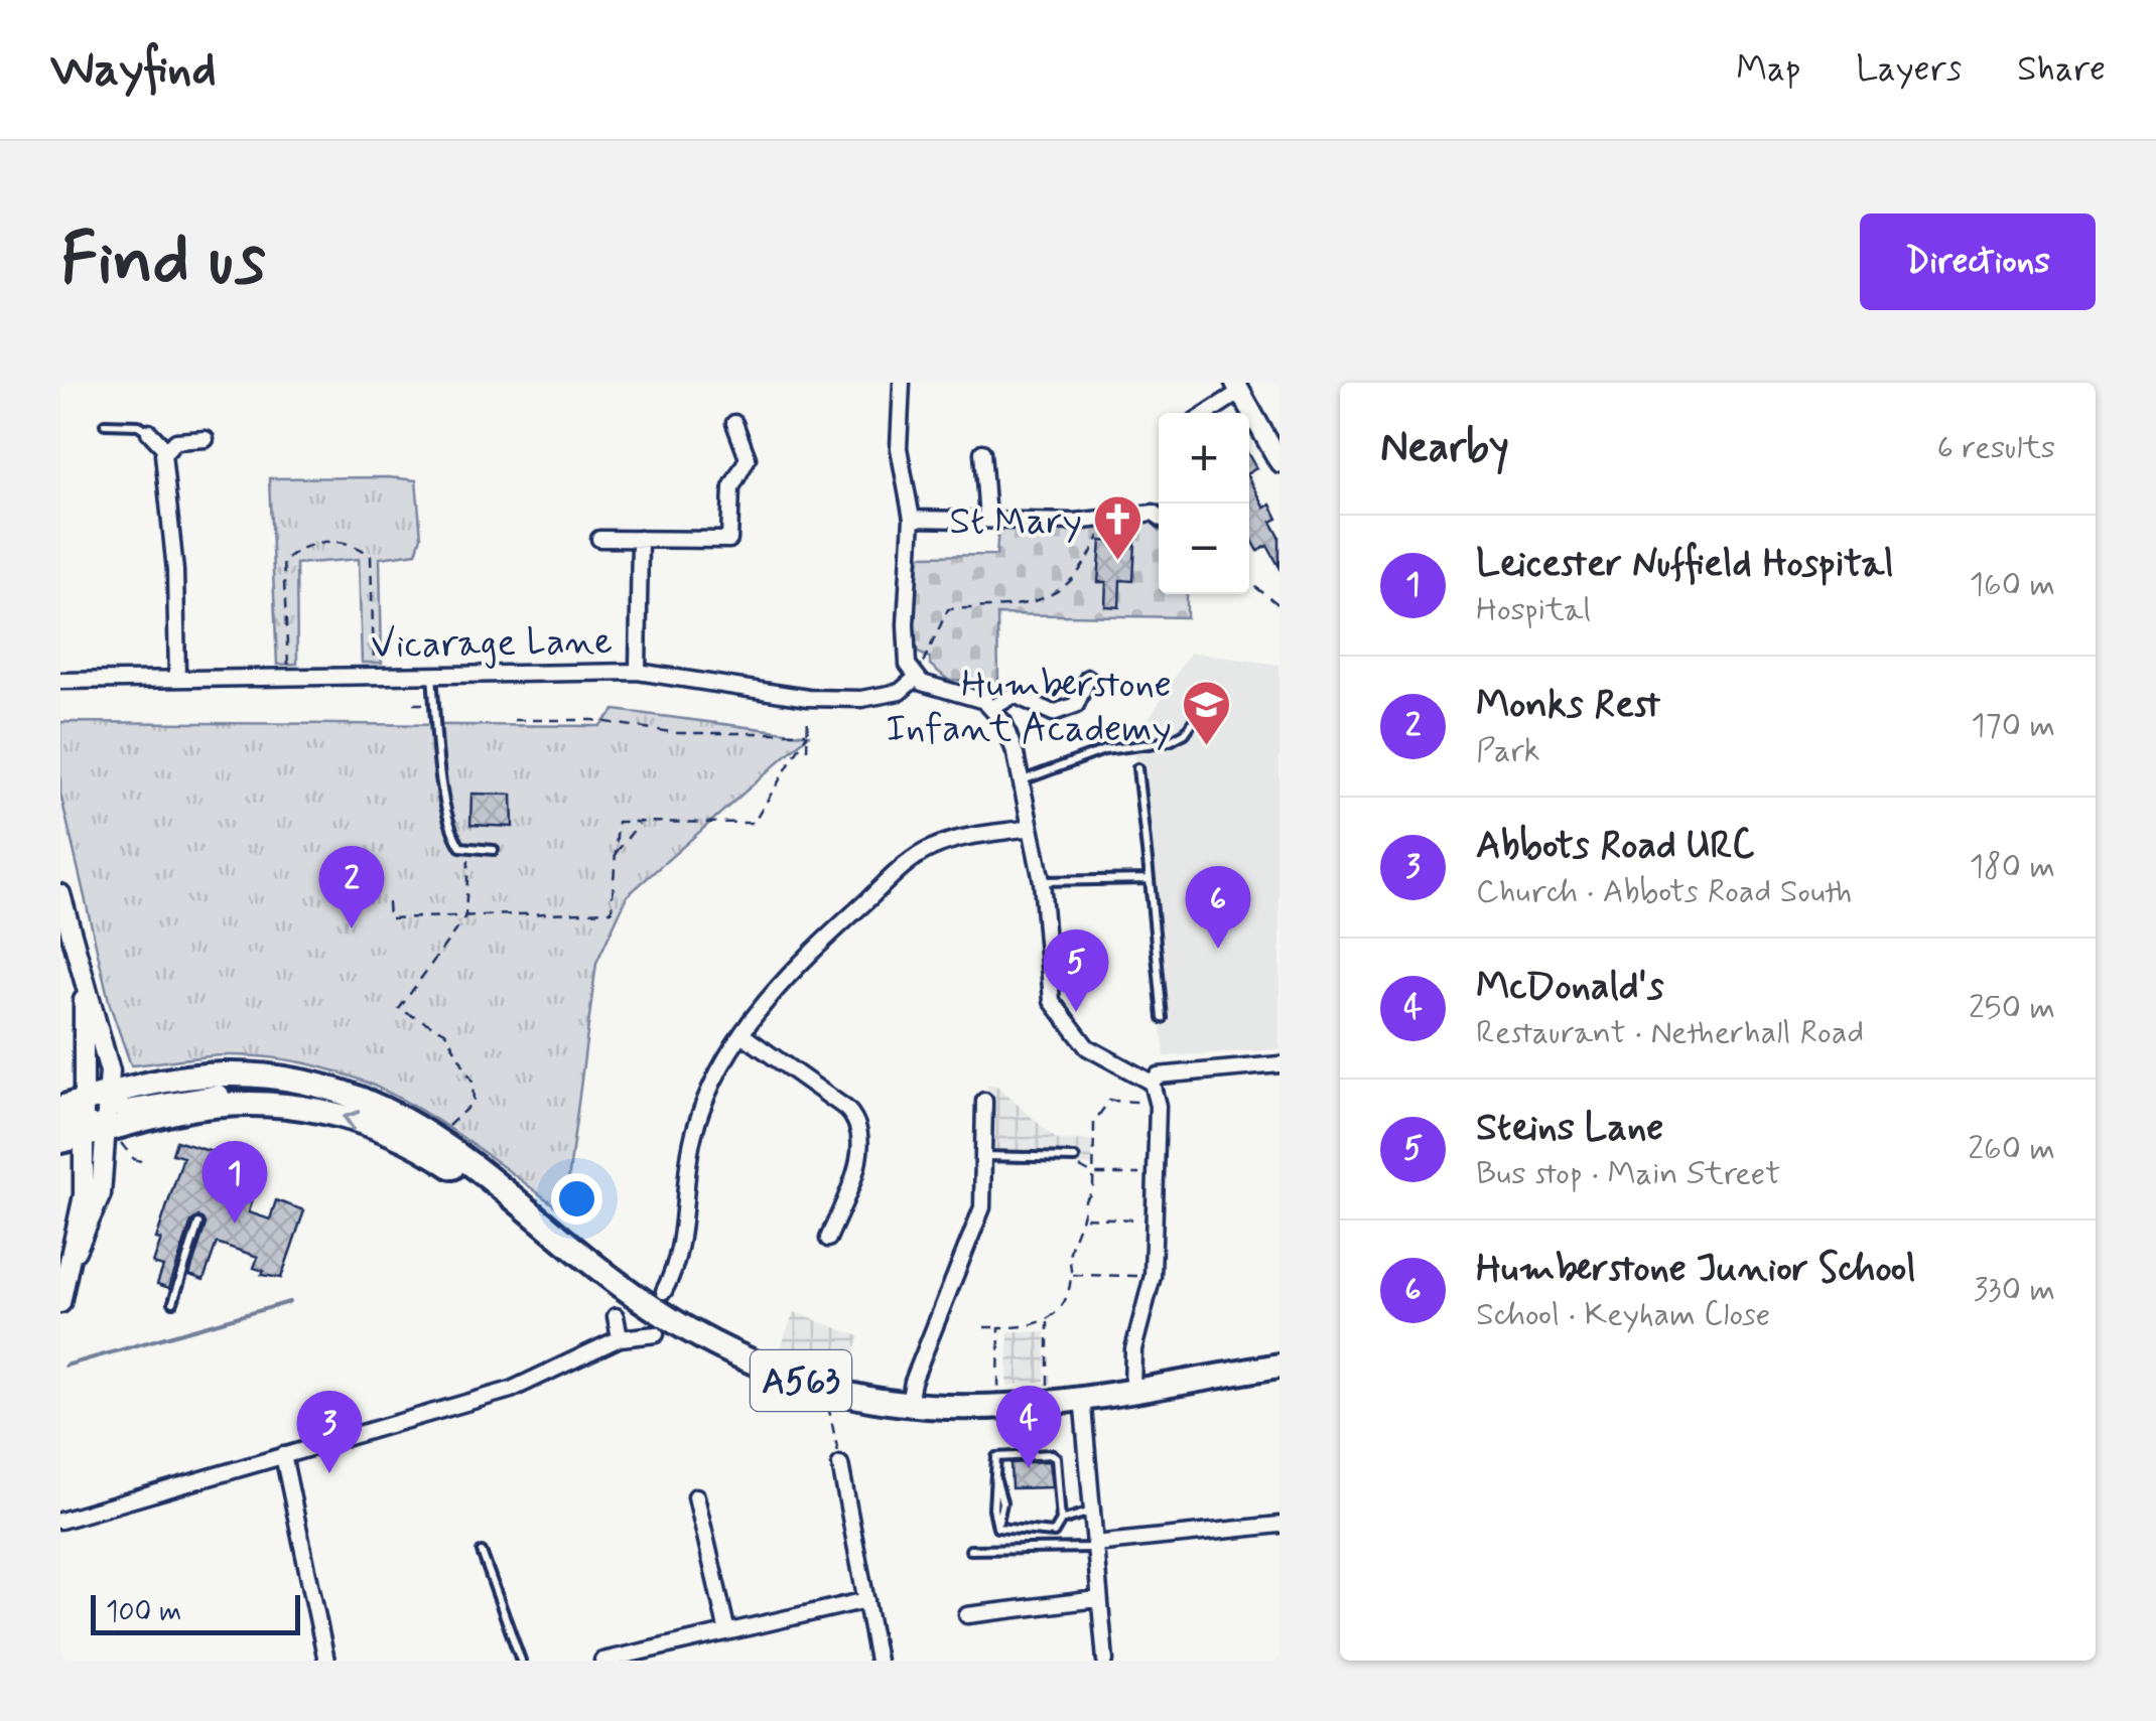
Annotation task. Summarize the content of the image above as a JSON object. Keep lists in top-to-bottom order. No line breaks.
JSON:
{"streets":{"highway":["A563"],"street":["Vicarage Lane"]},"places":{"church":["St Mary"],"school or university":["Humberstone Infant Academy"]},"scale_bar":"100 m","page":{"header":"Wayfind","nav":["Map","Layers","Share"],"buttons":"Directions","title":"Find us","heading":["Nearby","6 results"],"map_buttons":["+","−"],"list":[{"mark":"1","name":"Leicester Nuffield Hospital","note":"Hospital","value":"160 m"},{"mark":"2","name":"Monks Rest","note":"Park","value":"170 m"},{"mark":"3","name":"Abbots Road URC","note":"Church · Abbots Road South","value":"180 m"},{"mark":"4","name":"McDonald's","note":"Restaurant · Netherhall Road","value":"250 m"},{"mark":"5","name":"Steins Lane","note":"Bus stop · Main Street","value":"260 m"},{"mark":"6","name":"Humberstone Junior School","note":"School · Keyham Close","value":"330 m"}],"pins":["2","6","5","1","4","3"],"scale":"100 m"}}
